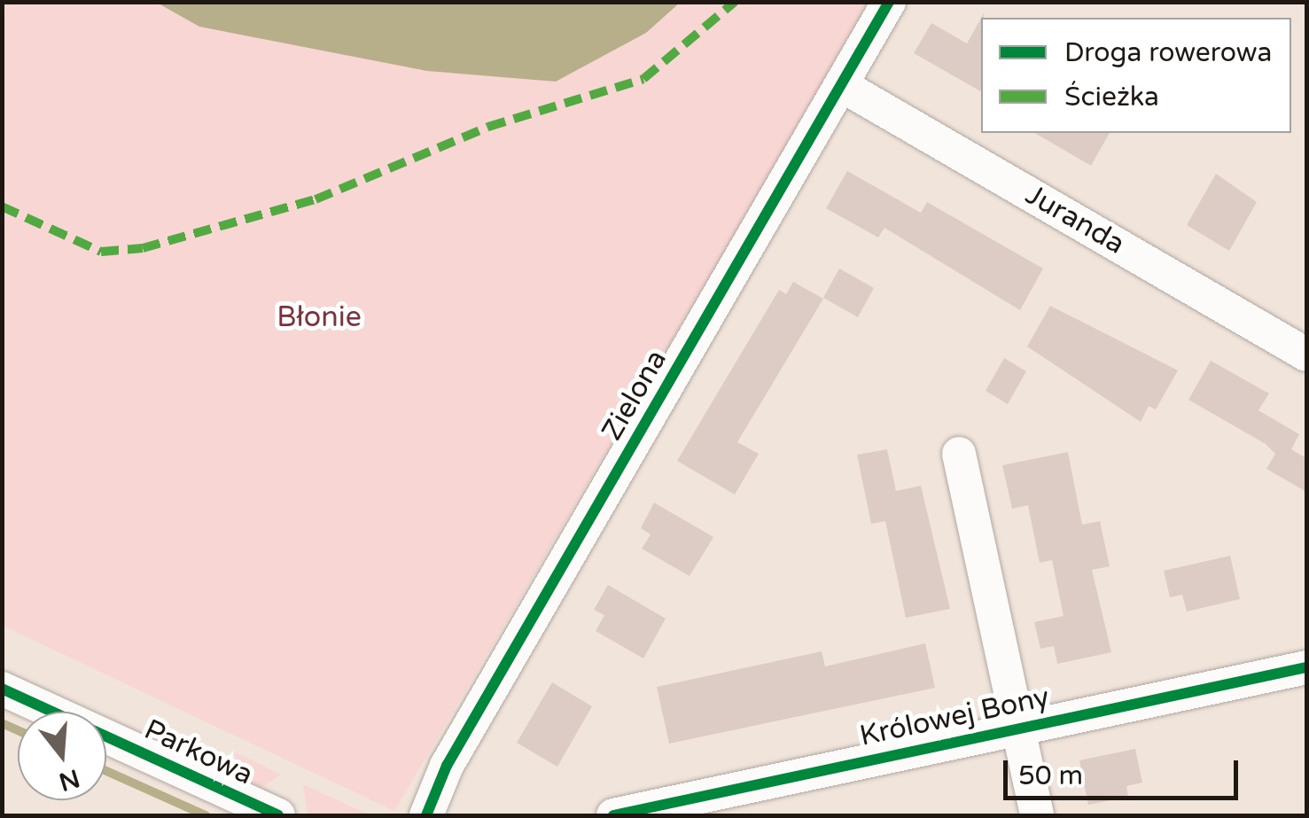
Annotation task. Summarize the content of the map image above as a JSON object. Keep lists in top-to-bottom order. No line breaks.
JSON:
{"streets":{"street":["Juranda","Zielona","Królowej Bony","Parkowa"]},"crossings":[["Juranda","Zielona"]],"parks":["Błonie"],"legend":["Droga rowerowa","Ścieżka"],"scale_bar":"50 m","north":"bottom"}
